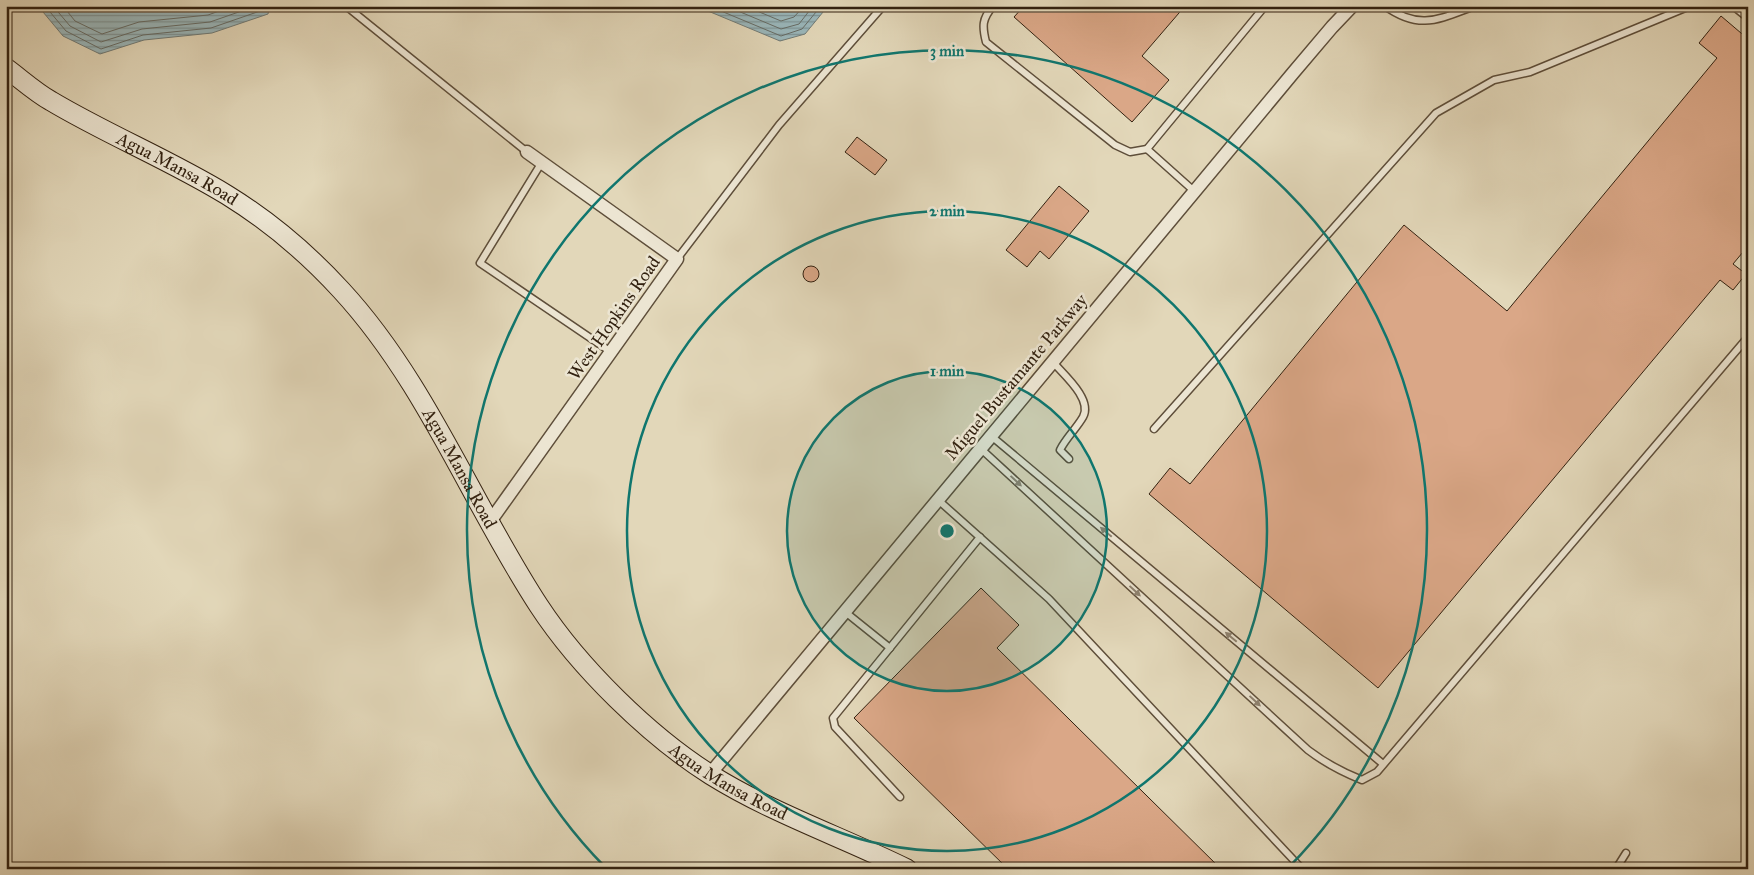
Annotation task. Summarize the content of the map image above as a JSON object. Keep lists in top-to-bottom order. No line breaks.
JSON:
{"streets":{"main road":["Agua Mansa Road"],"street":["West Hopkins Road","Miguel Bustamante Parkway"]},"crossings":[["Agua Mansa Road","West Hopkins Road"],["Agua Mansa Road","Miguel Bustamante Parkway"]],"rings":["3 min","2 min","1 min"]}
